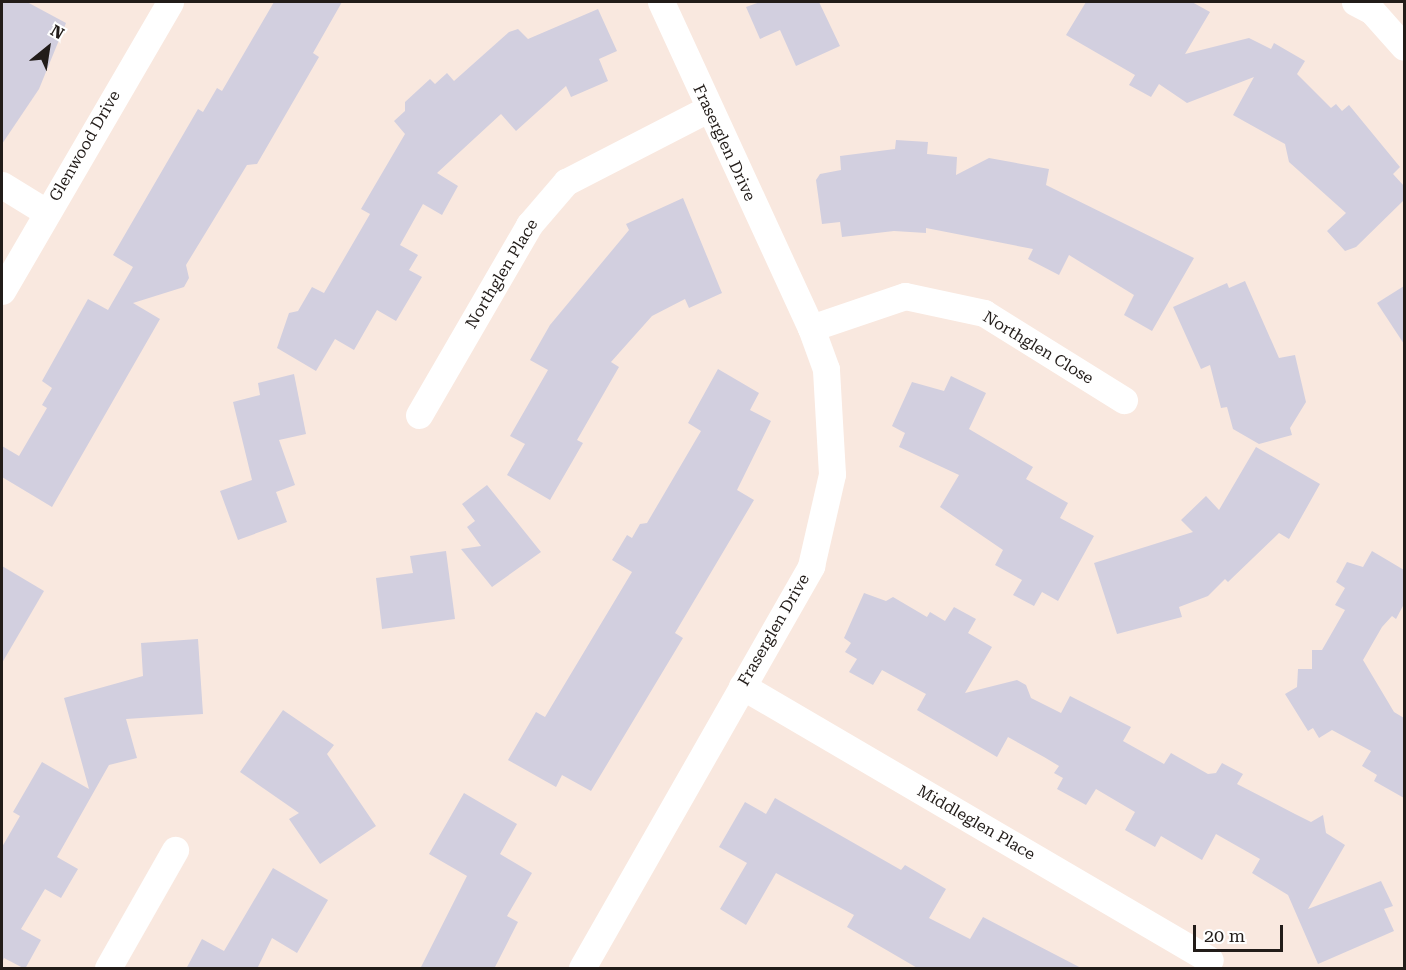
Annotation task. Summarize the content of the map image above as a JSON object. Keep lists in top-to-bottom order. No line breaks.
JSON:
{"streets":{"street":["Fraserglen Drive","Glenwood Drive","Northglen Place","Northglen Close","Middleglen Place"]},"crossings":[["Fraserglen Drive","Northglen Place"],["Fraserglen Drive","Northglen Close"],["Fraserglen Drive","Middleglen Place"]],"scale_bar":"20 m","north":"top right"}
